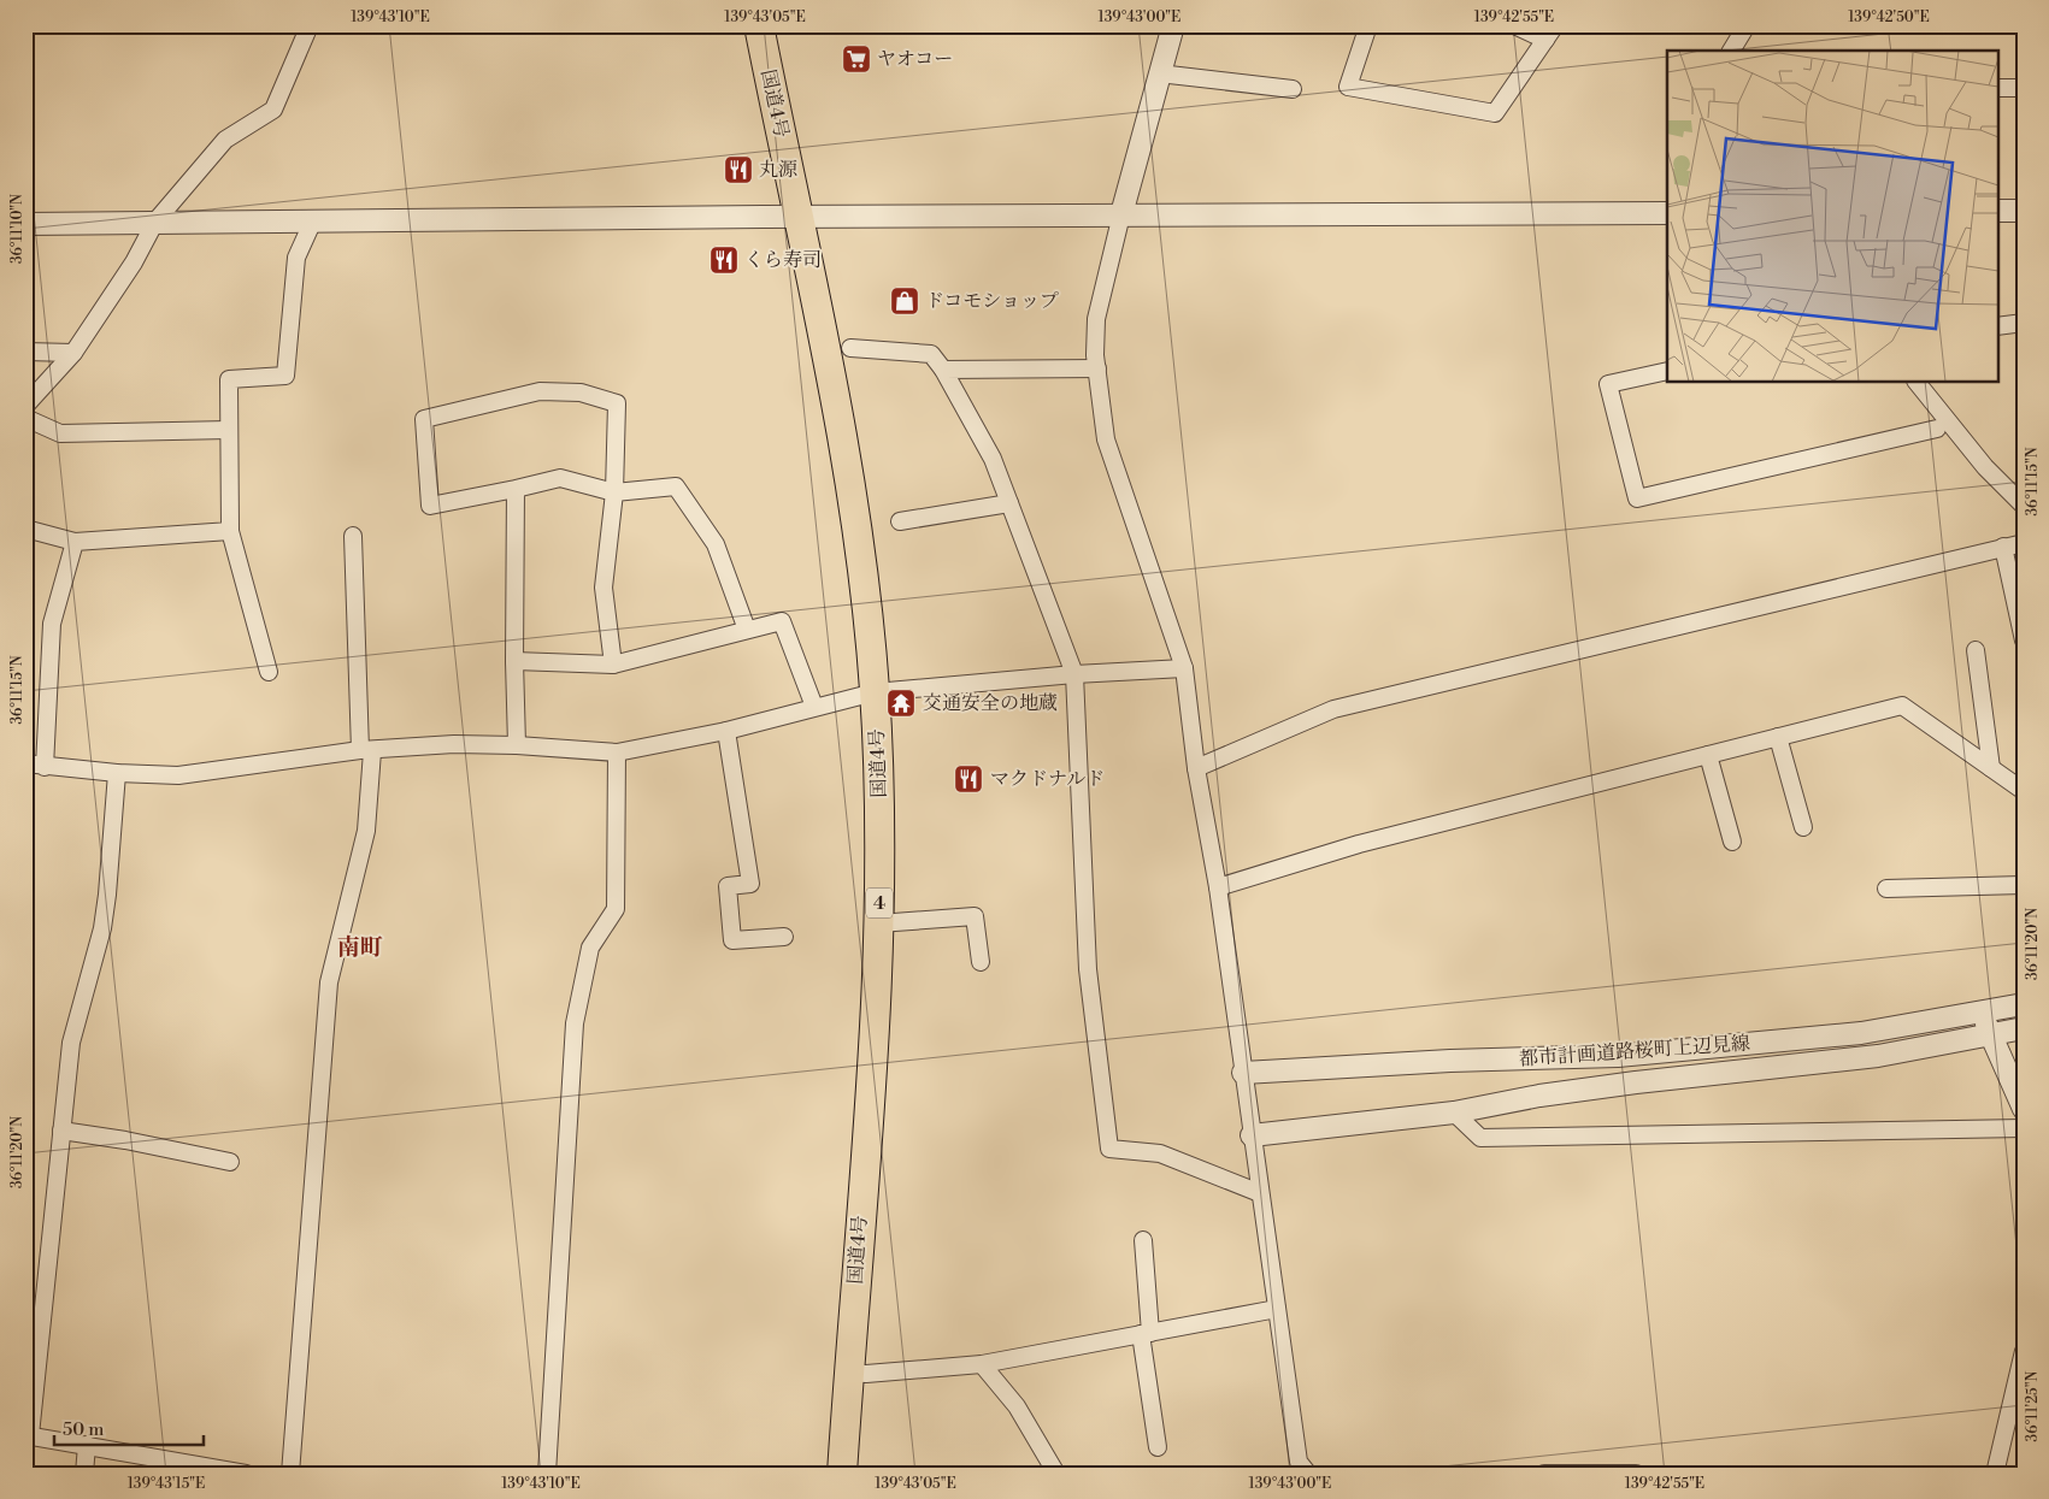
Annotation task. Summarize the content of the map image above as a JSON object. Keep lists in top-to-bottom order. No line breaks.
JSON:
{"streets":{"highway":["国道4号","4"],"street":["都市計画道路桜町上辺見線"]},"districts":["南町"],"places":{"supermarket":["ヤオコー"],"restaurant":["丸源","くら寿司","マクドナルド"],"shop":["ドコモショップ"],"temple":["交通安全の地蔵"]},"scale_bar":"50 m","coordinates":["139°43'10\"E","139°43'05\"E","139°43'00\"E","139°42'55\"E","139°42'50\"E","36°11'10\"N","36°11'15\"N","36°11'20\"N","36°11'25\"N","139°43'15\"E"]}
